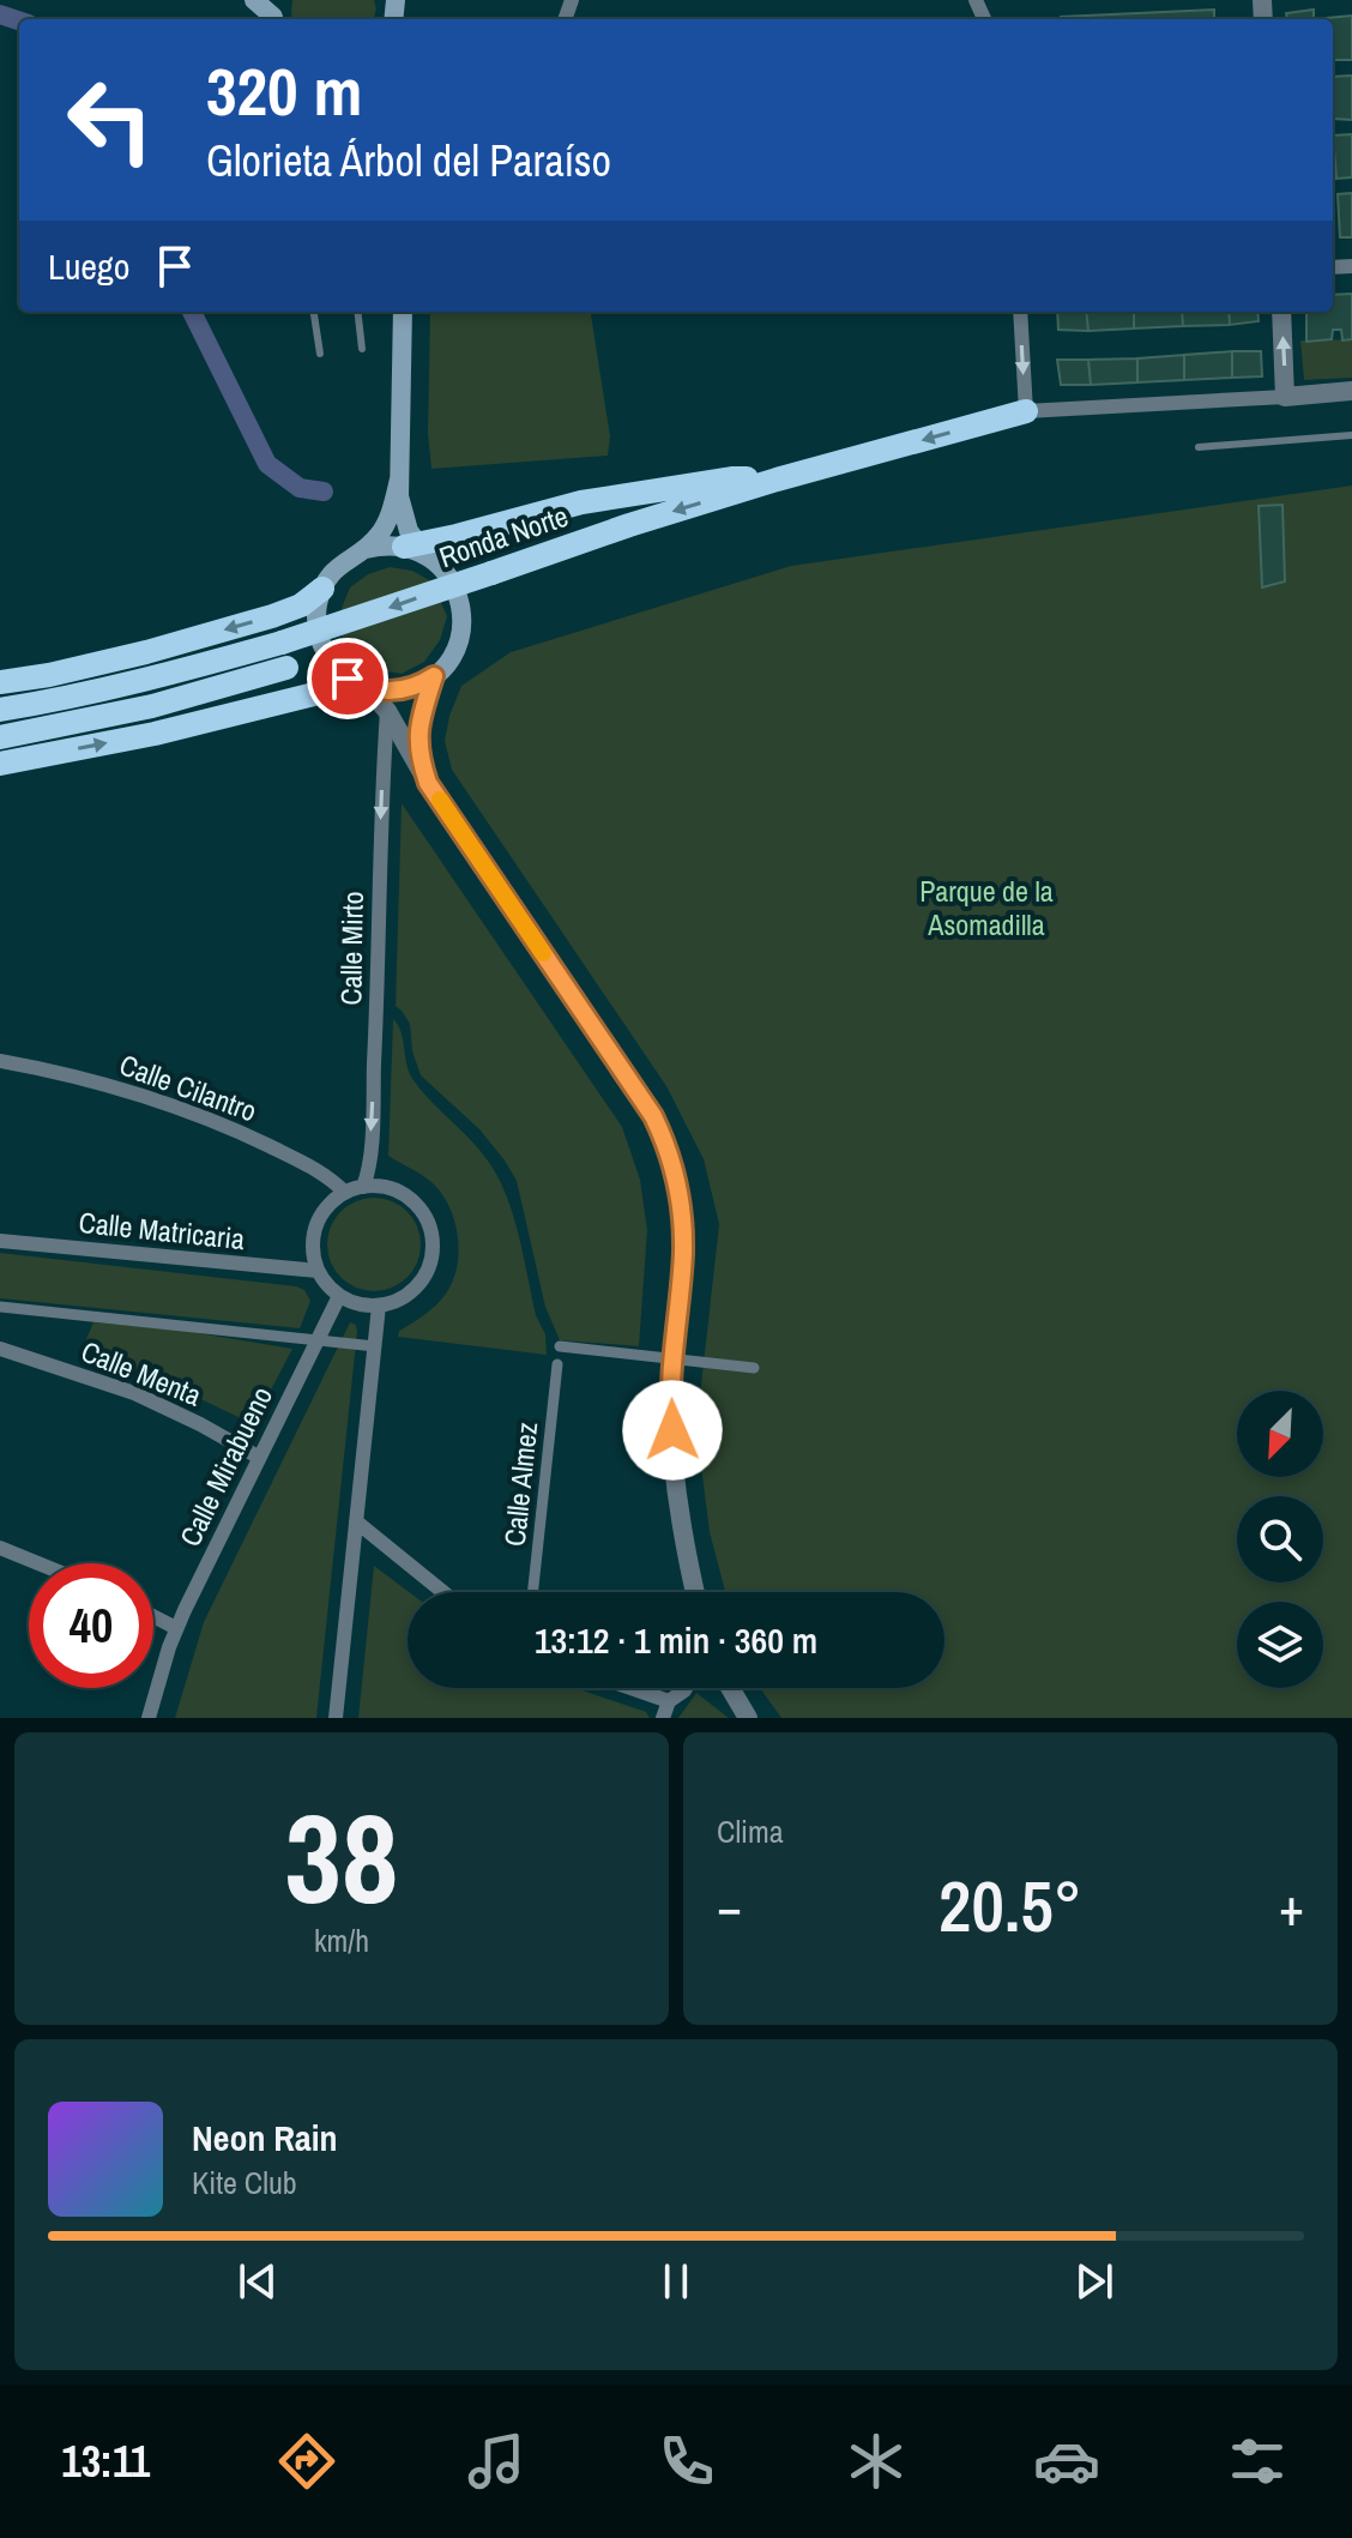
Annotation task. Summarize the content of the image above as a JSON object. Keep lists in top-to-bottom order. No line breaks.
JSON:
{"streets":{"highway":["Ronda Norte"],"street":["Calle Mirto","Calle Cilantro","Calle Matricaria","Calle Menta","Calle Mirabueno","Calle Almez"]},"crossings":[["Calle Mirto","Calle Cilantro"],["Calle Mirto","Calle Matricaria"],["Calle Mirto","Calle Mirabueno"],["Calle Cilantro","Calle Matricaria"],["Calle Cilantro","Calle Mirabueno"],["Calle Matricaria","Calle Mirabueno"],["Calle Menta","Calle Mirabueno"]],"one_way":["Calle Mirto"],"parks":["Parque de la Asomadilla"],"north":"bottom left","page":{"turn":["320 m","Glorieta Árbol del Paraíso"],"then":"Luego","limit":"40","trip":"13:12 · 1 min · 360 m","tile":[["38","km/h"],"Clima"],"heat":["−","20.5°","+"],"song":["Neon Rain","Kite Club"],"tabs":"13:11"}}
